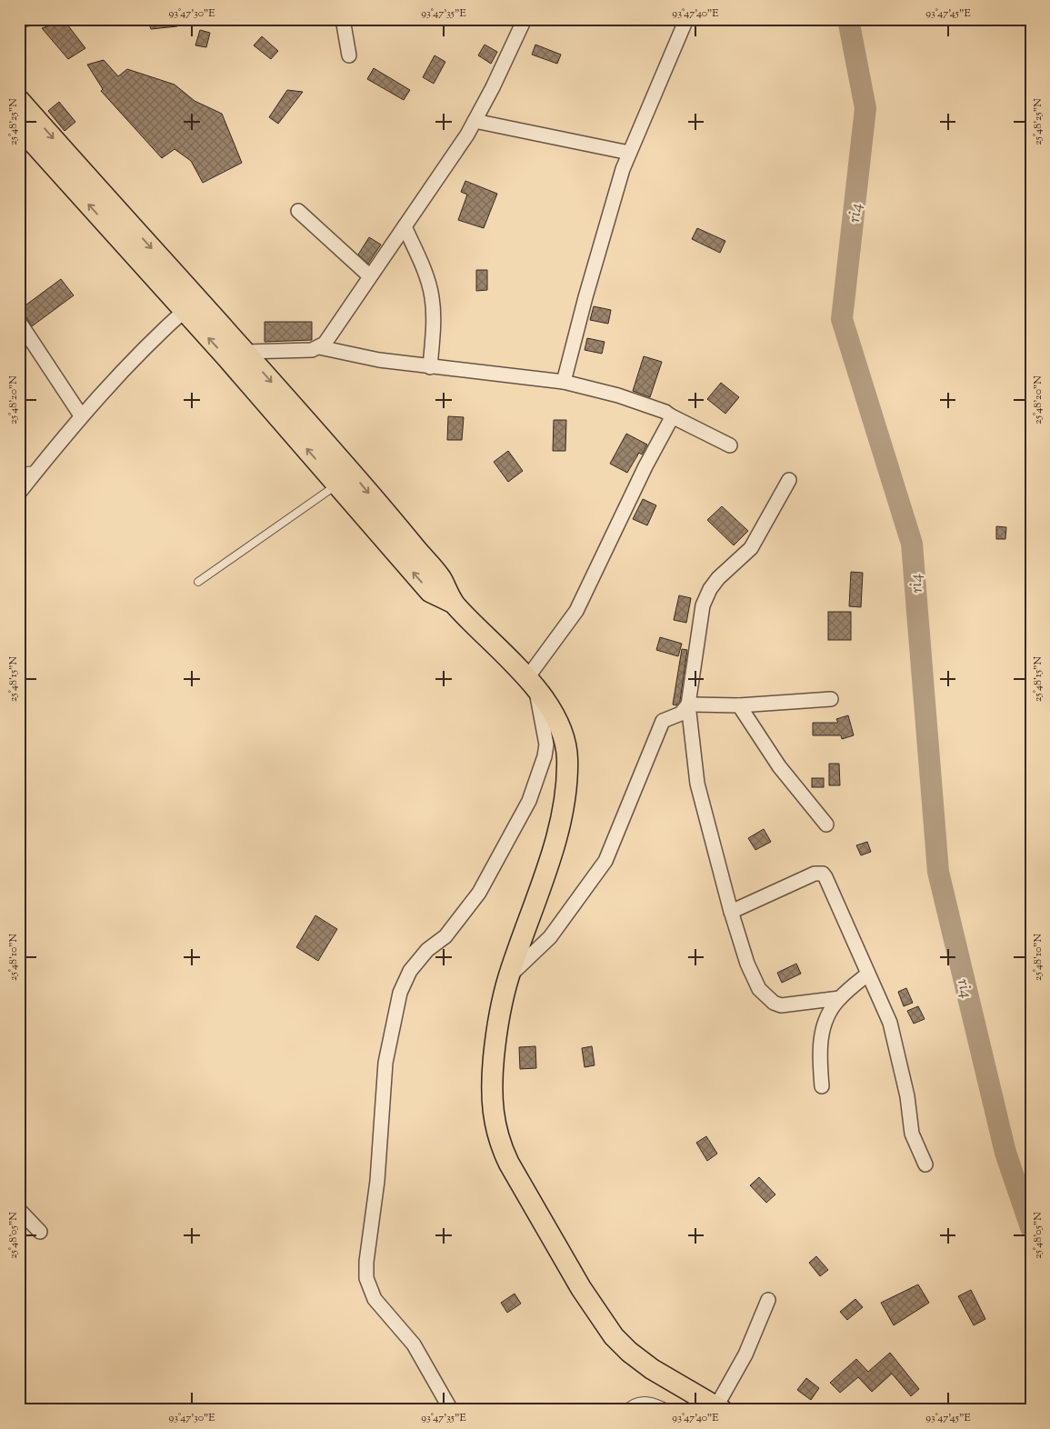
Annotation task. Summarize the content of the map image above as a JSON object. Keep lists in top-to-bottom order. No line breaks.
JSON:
{"water":["ri4"],"coordinates":["93°47'30\"E","93°47'35\"E","93°47'40\"E","93°47'45\"E","25°48'25\"N","25°48'20\"N","25°48'15\"N","25°48'10\"N","25°48'05\"N"]}
